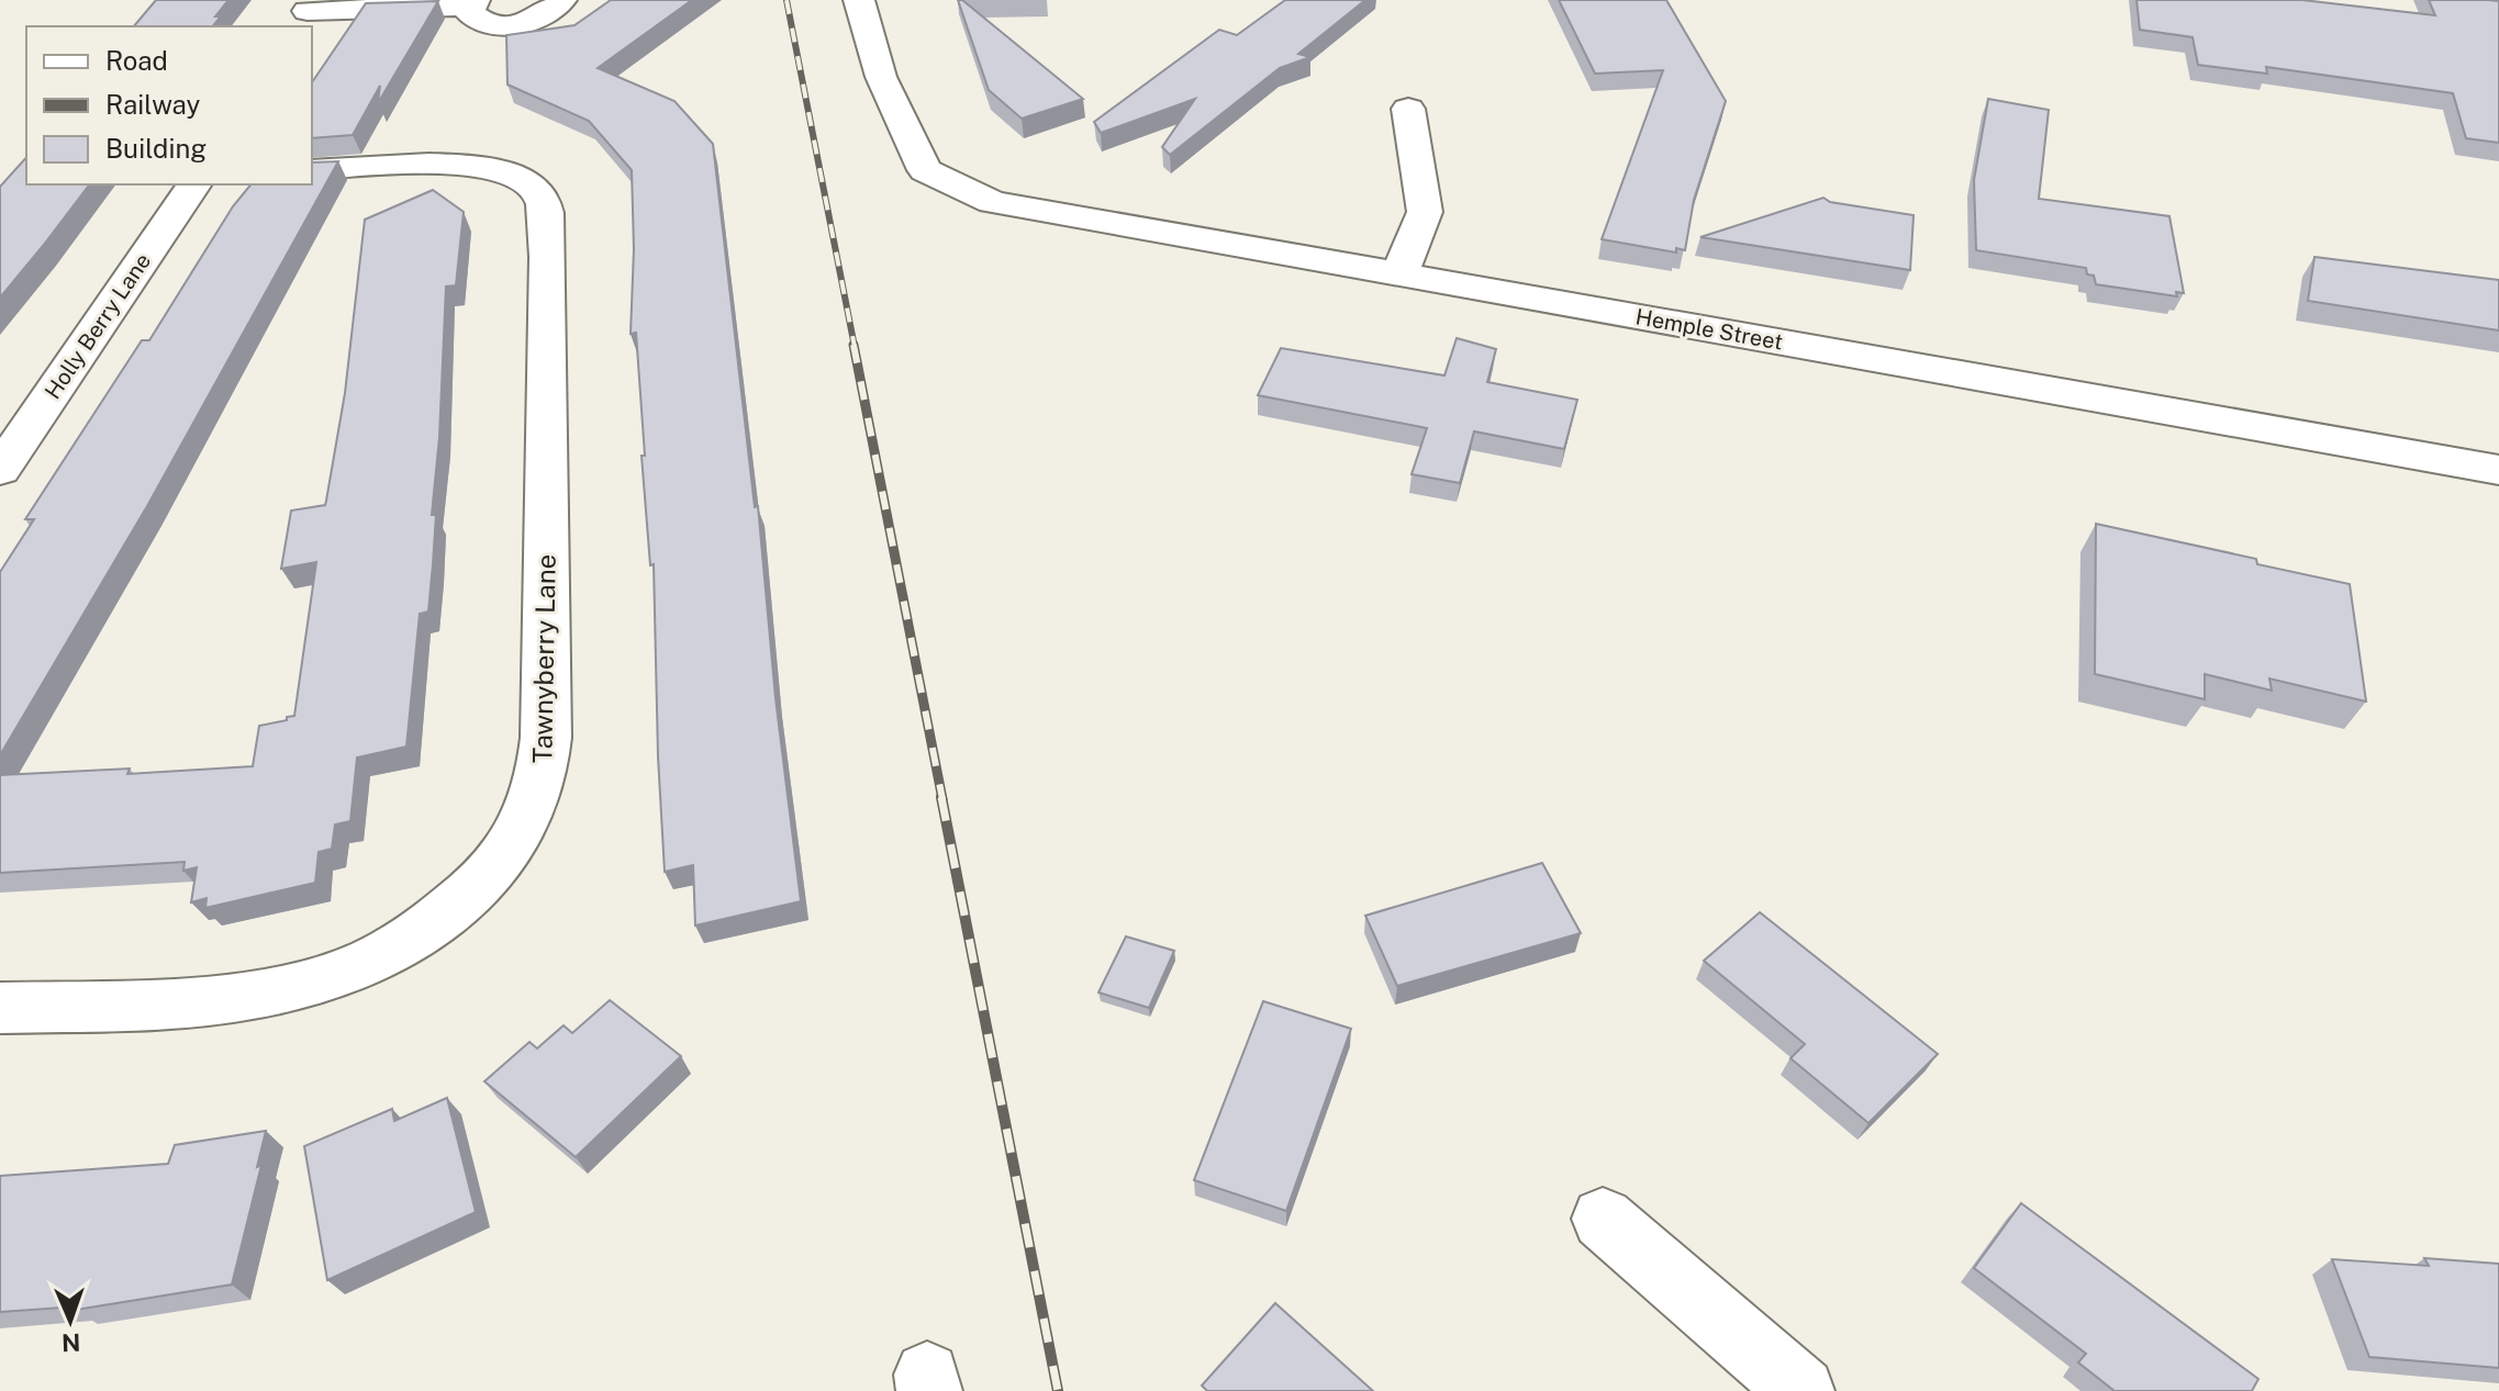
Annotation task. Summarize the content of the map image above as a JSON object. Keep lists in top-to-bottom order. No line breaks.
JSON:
{"streets":{"street":["Holly Berry Lane","Hemple Street","Tawnyberry Lane"]},"legend":["Road","Railway","Building"],"north":"bottom"}
